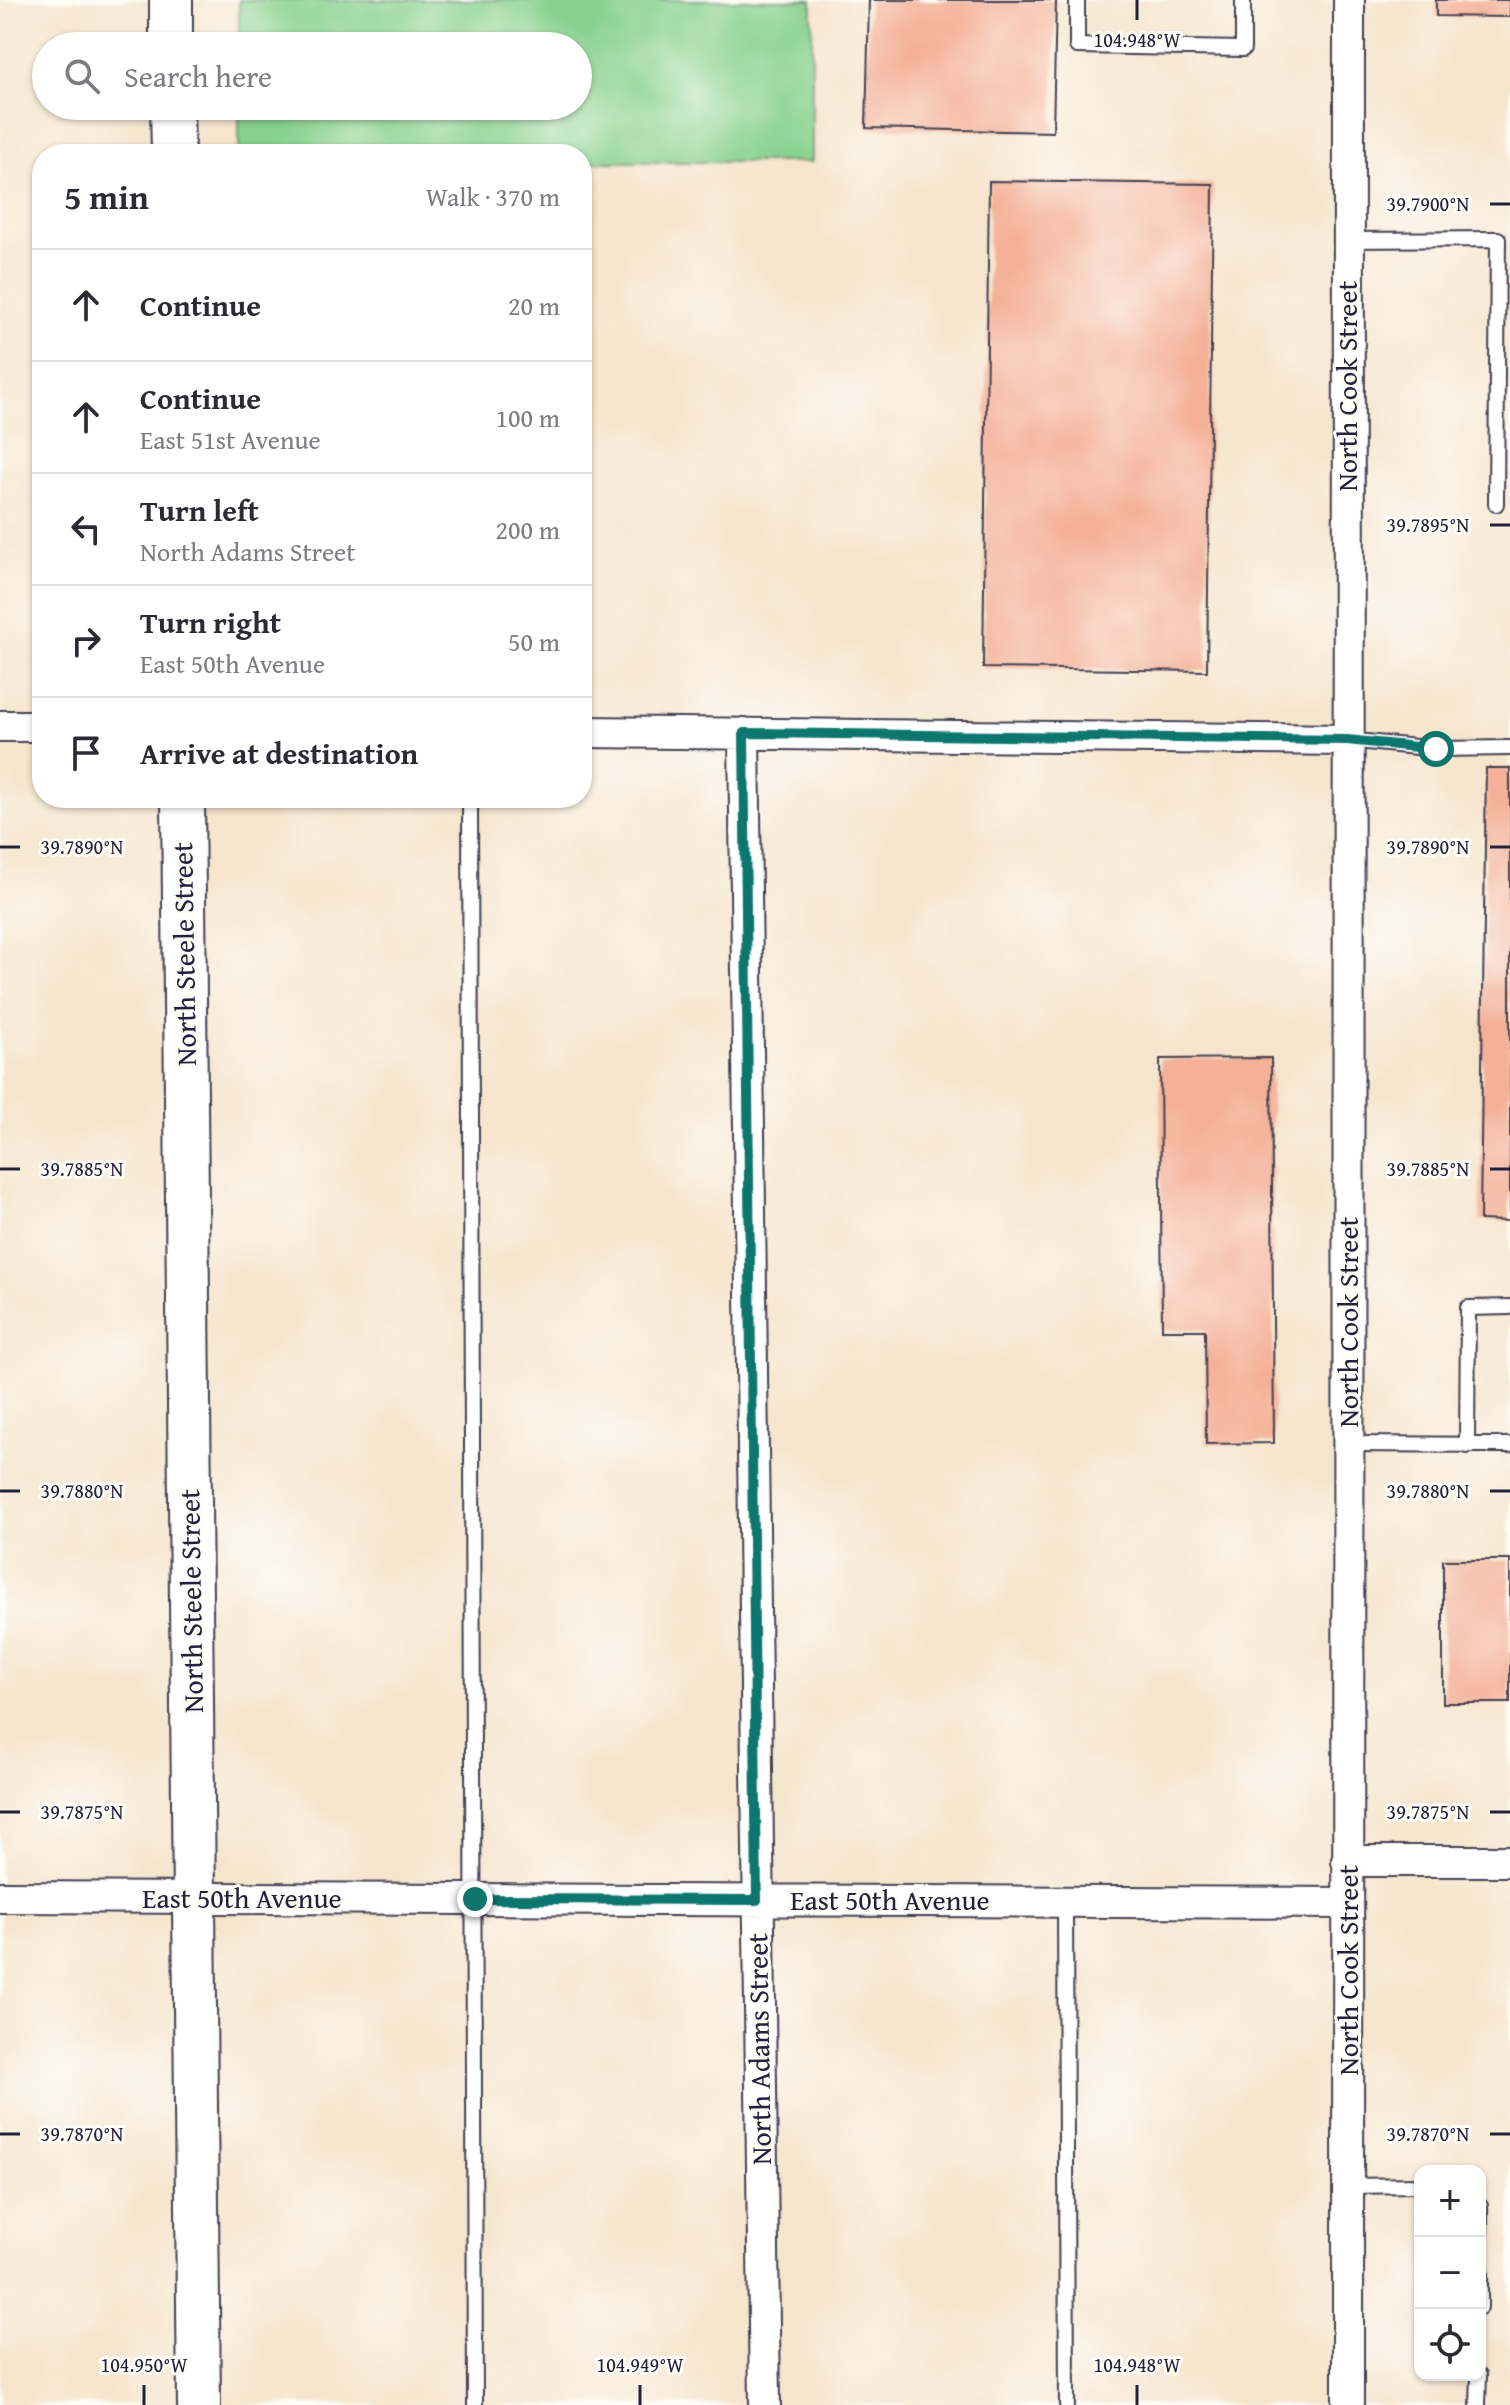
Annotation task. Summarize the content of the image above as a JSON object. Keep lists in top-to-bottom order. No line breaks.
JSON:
{"streets":{"street":["North Cook Street","North Steele Street","East 50th Avenue","North Adams Street"]},"crossings":[["North Cook Street","East 50th Avenue"],["North Steele Street","East 50th Avenue"],["East 50th Avenue","North Adams Street"]],"page":{"search":"Search here","heading":["5 min","Walk · 370 m"],"list":[["Continue","20 m"],["Continue","East 51st Avenue","100 m"],["Turn left","North Adams Street","200 m"],["Turn right","East 50th Avenue","50 m"],"Arrive at destination"],"map_buttons":["+","−"]},"coordinates":["104.948°W","39.7900°N","39.7895°N","39.7890°N","39.7885°N","39.7880°N","39.7875°N","39.7870°N","104.950°W","104.949°W"]}
